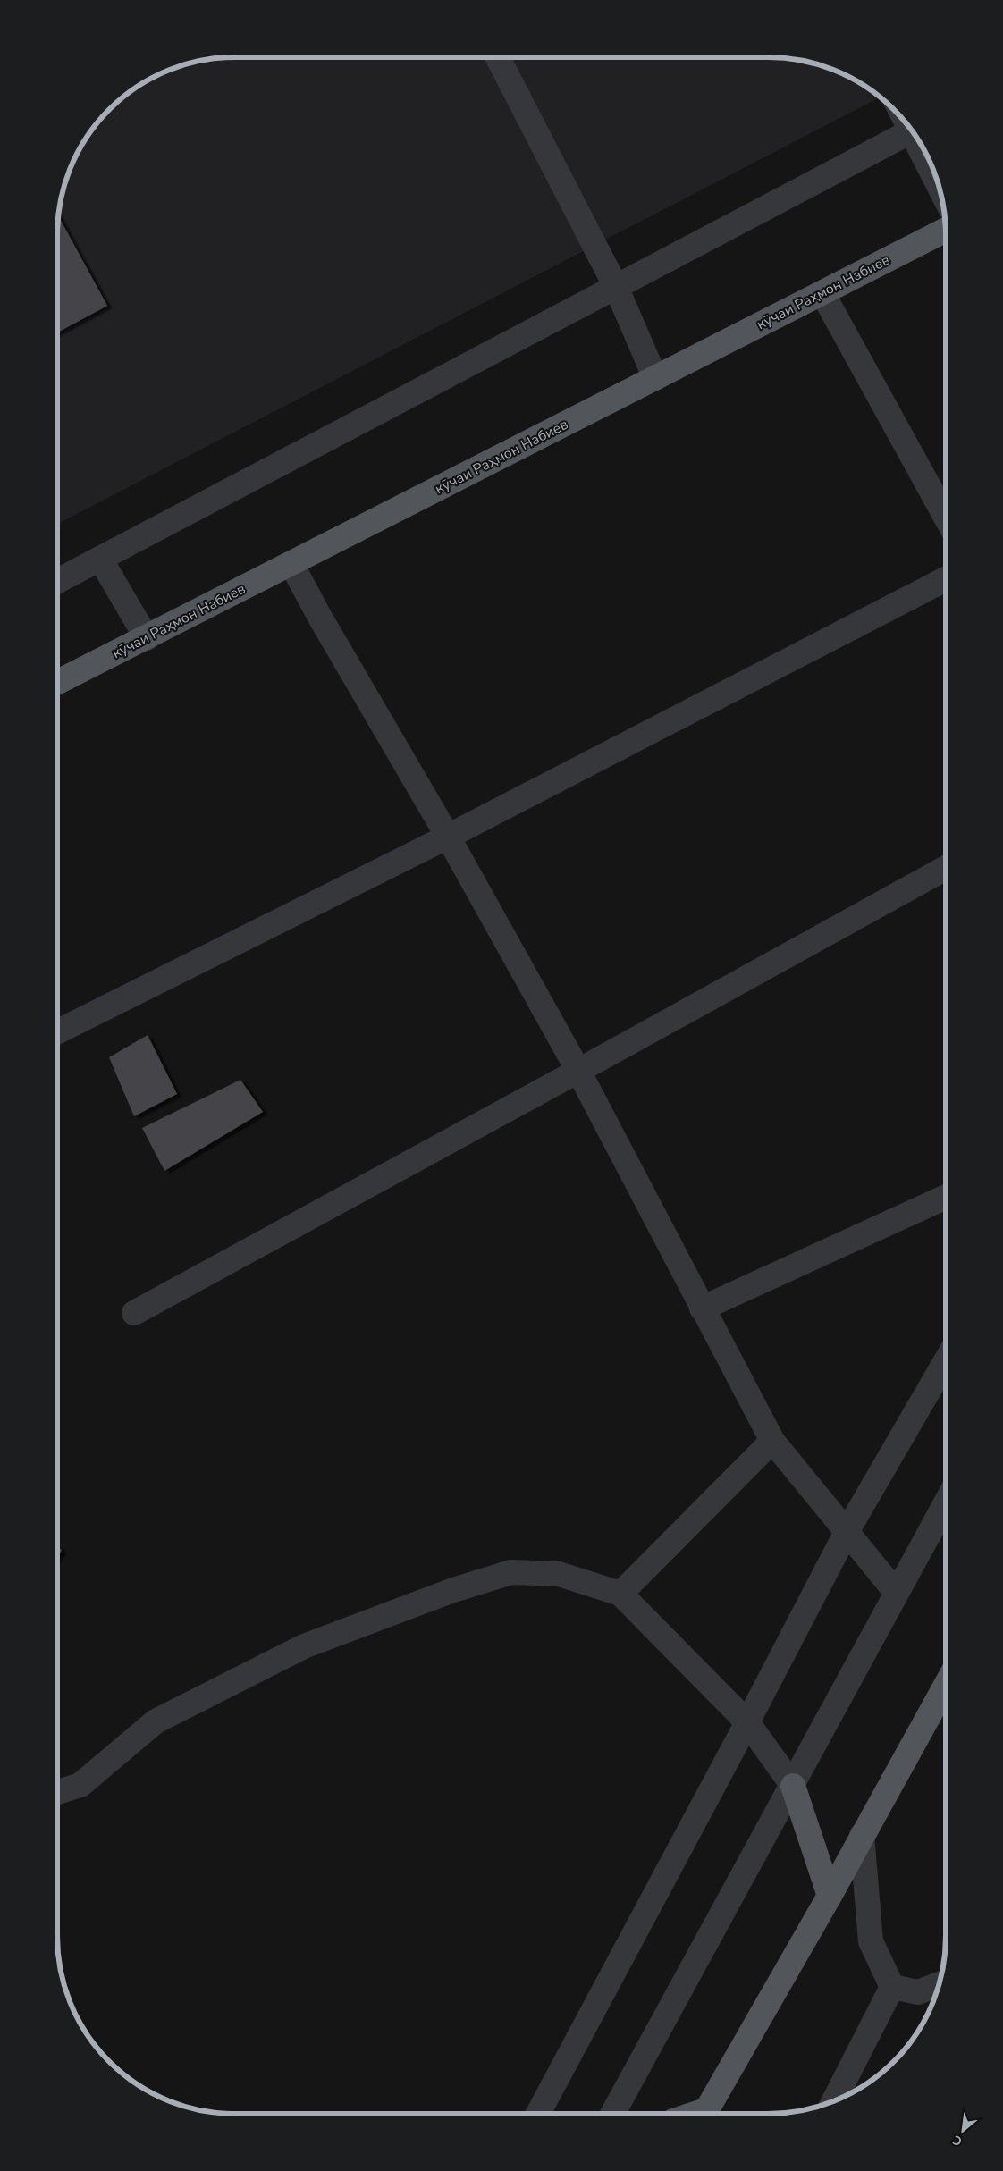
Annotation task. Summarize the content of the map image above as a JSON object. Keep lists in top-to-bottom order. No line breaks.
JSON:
{"streets":{"main road":["кӯчаи Раҳмон Набиев"]},"north":"bottom left"}
